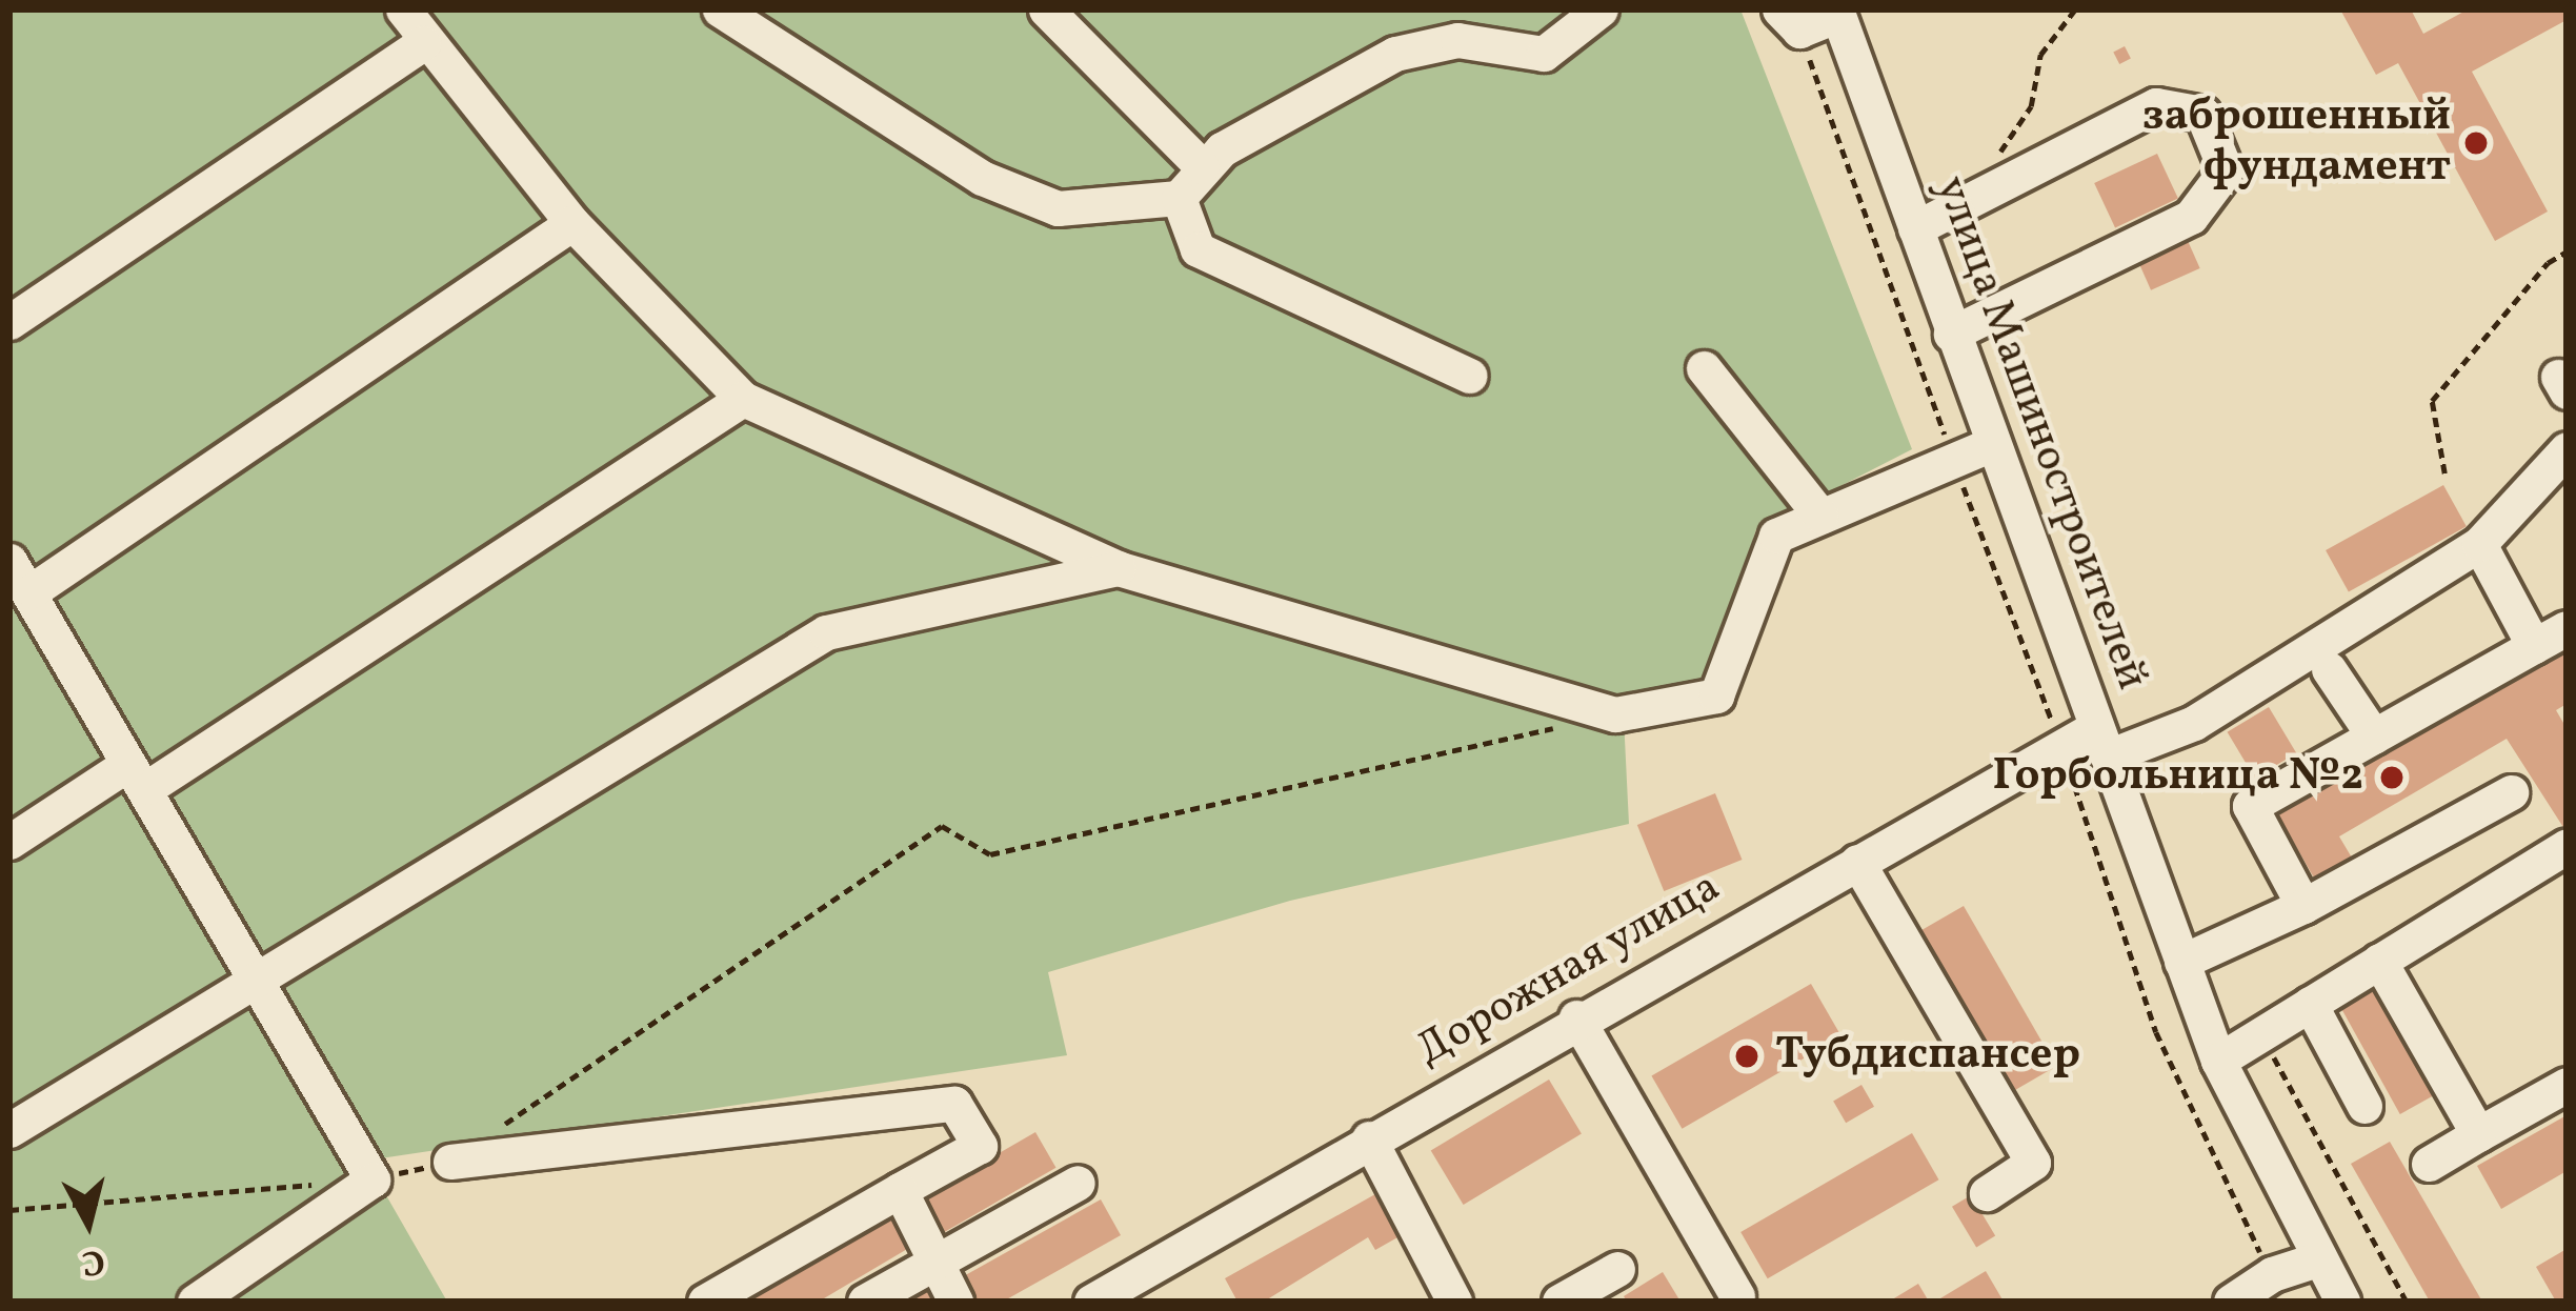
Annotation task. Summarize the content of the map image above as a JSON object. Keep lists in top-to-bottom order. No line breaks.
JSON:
{"streets":{"street":["улица Машиностроителей","Дорожная улица"]},"crossings":[["улица Машиностроителей","Дорожная улица"]],"places":["заброшенный фундамент","Горбольница №2","Тубдиспансер"],"north":"bottom"}
